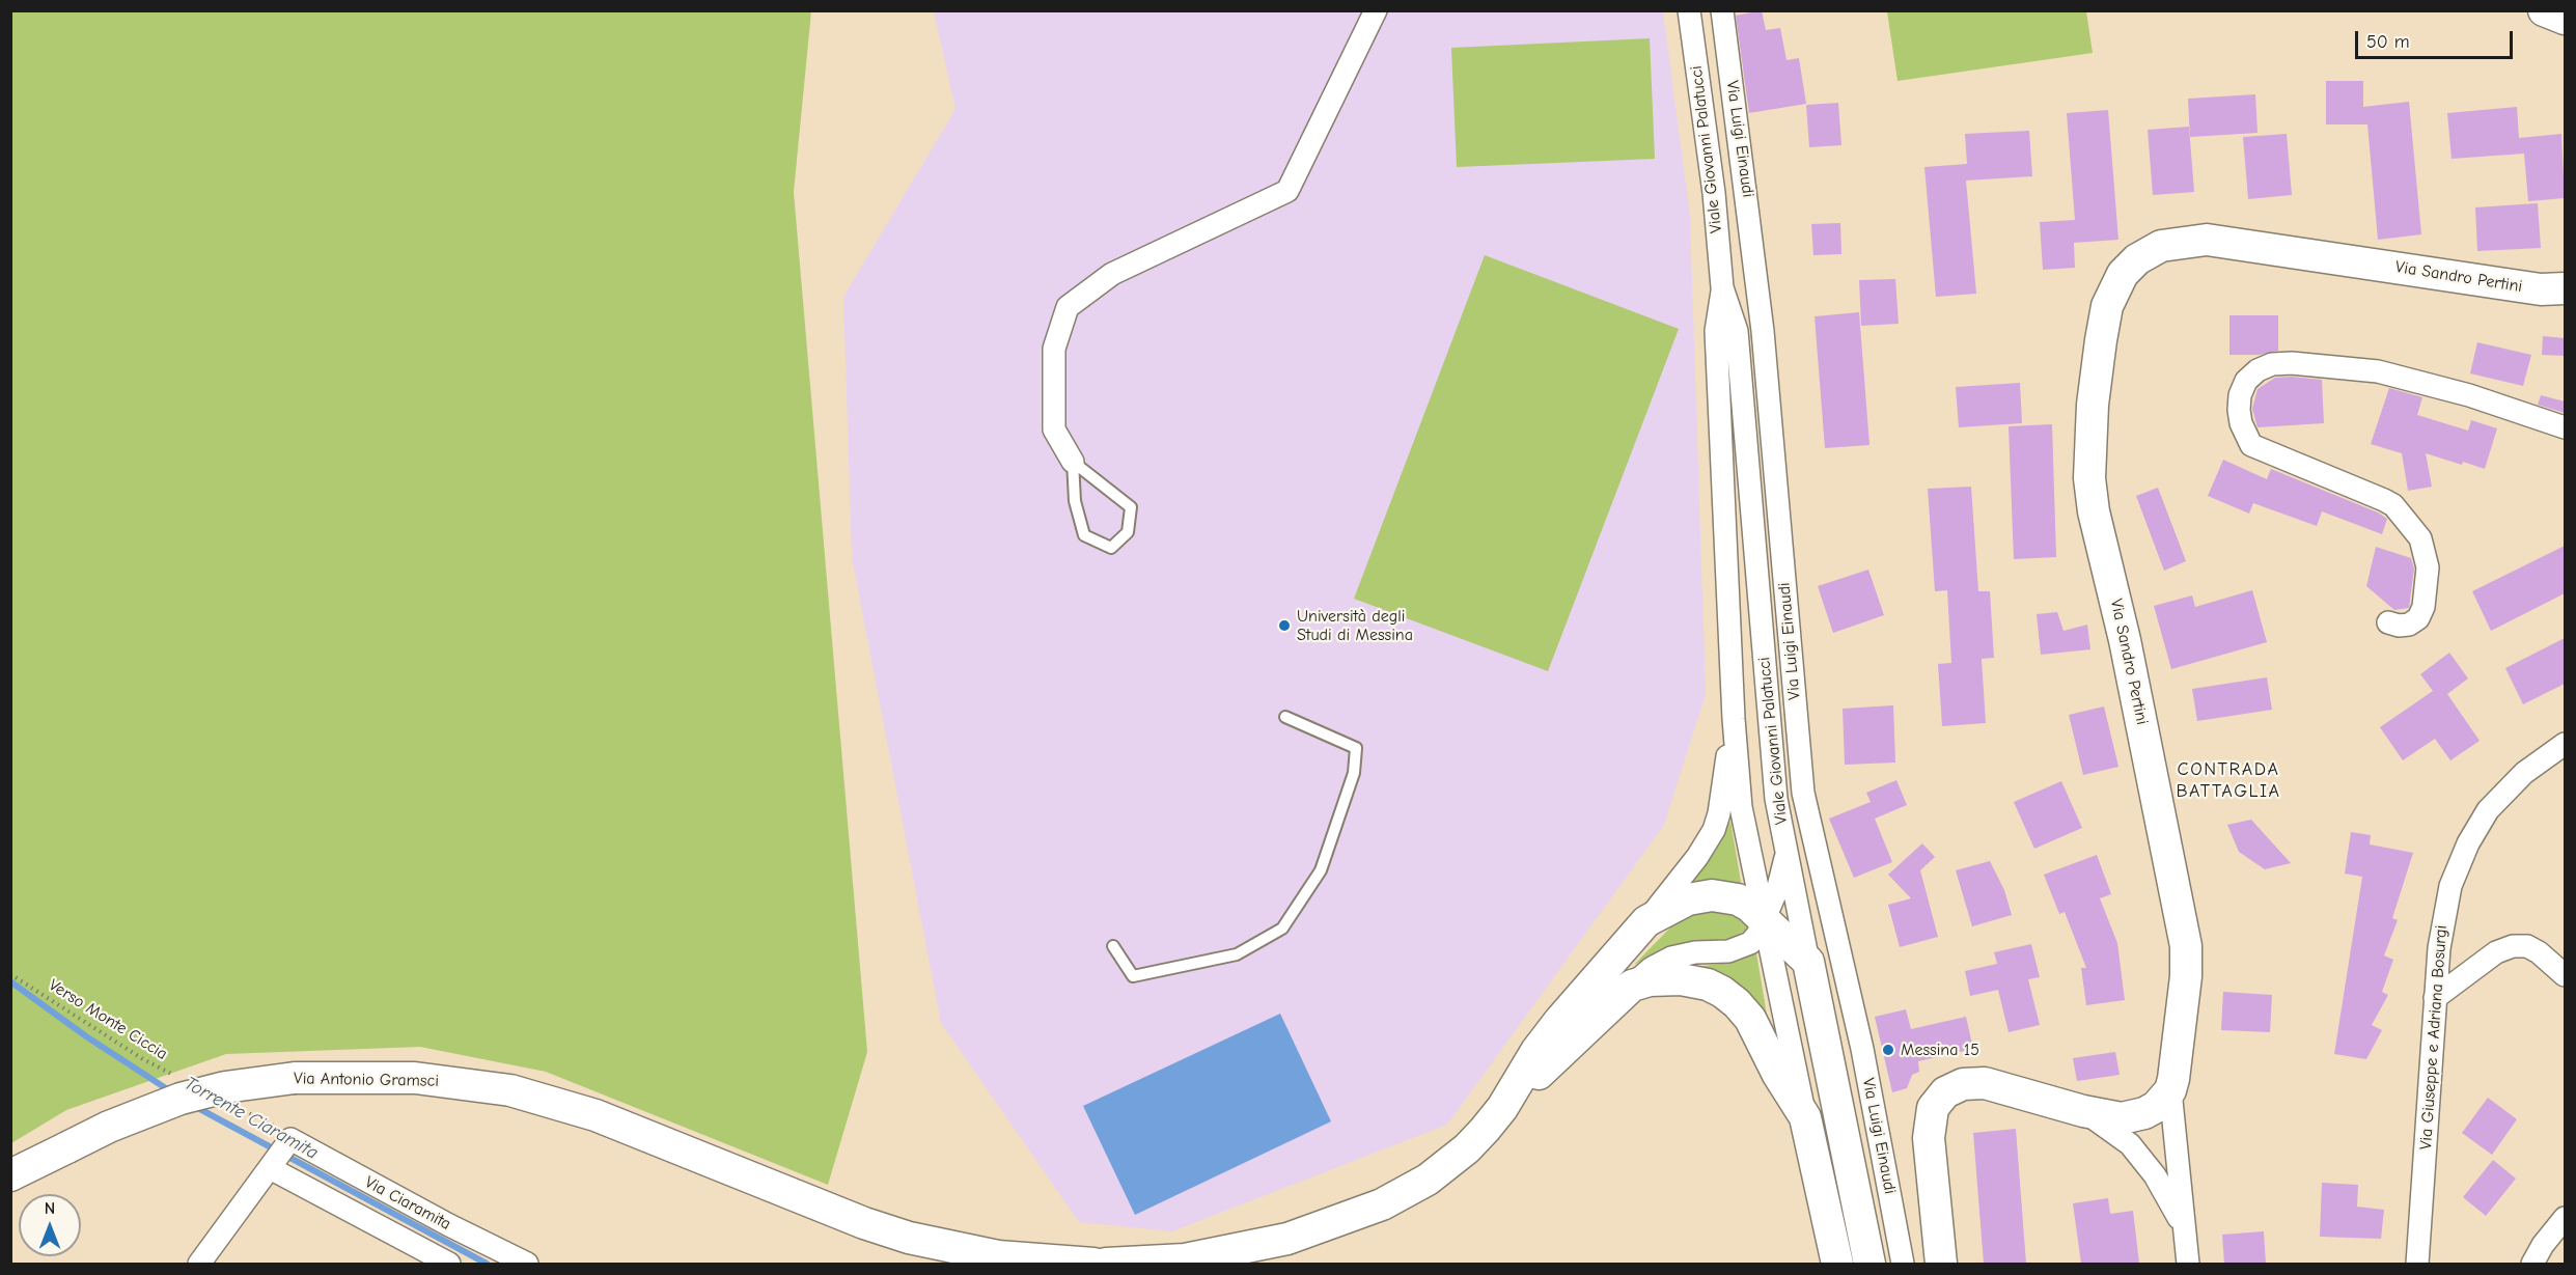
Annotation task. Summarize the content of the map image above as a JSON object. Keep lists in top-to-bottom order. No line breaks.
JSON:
{"streets":{"main road":["Viale Giovanni Palatucci","Via Sandro Pertini","Via Antonio Gramsci"],"street":["Via Luigi Einaudi","Via Giuseppe e Adriana Bosurgi","Via Ciaramita"],"path":["Verso Monte Ciccia"]},"districts":["CONTRADA BATTAGLIA"],"water":["Torrente Ciaramita"],"places":["Università degli Studi di Messina","Messina 15"],"scale_bar":"50 m","north":"top"}
